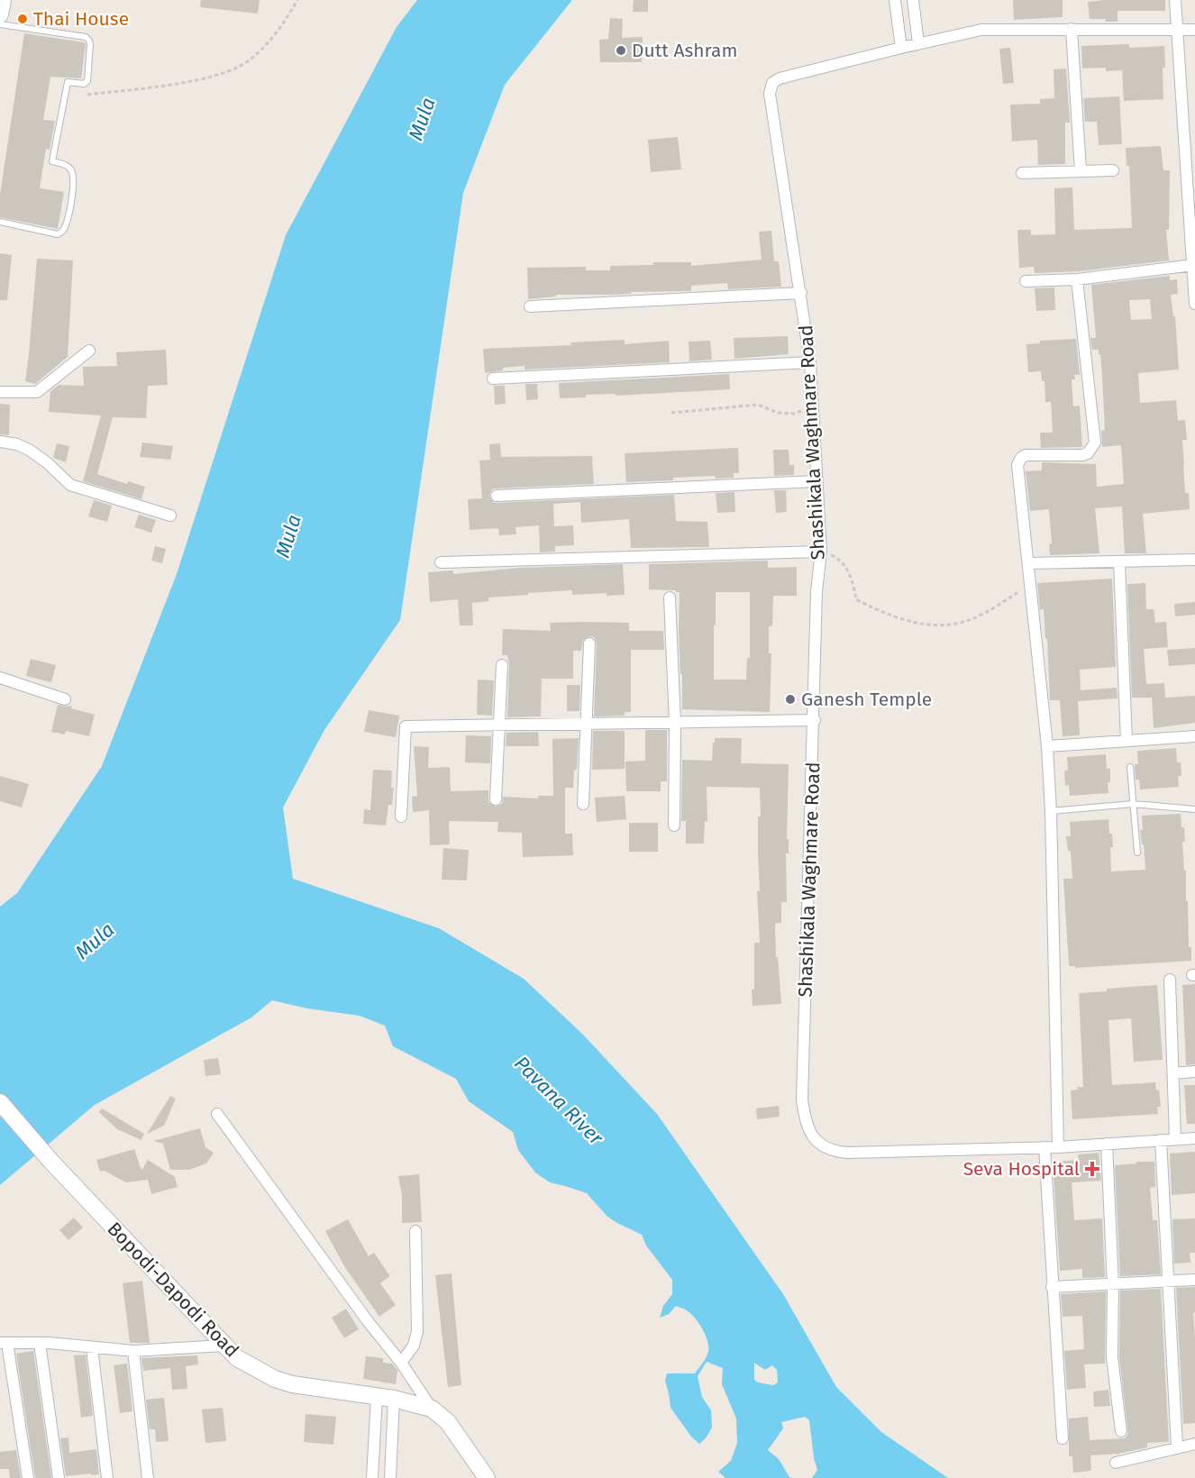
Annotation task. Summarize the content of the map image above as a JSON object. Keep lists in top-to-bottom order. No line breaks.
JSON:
{"streets":{"street":["Shashikala Waghmare Road","Bopodi-Dapodi Road"]},"water":["Mula","Pavana River"],"places":{"other":["Thai House","Dutt Ashram","Ganesh Temple"],"health":["Seva Hospital"]}}
